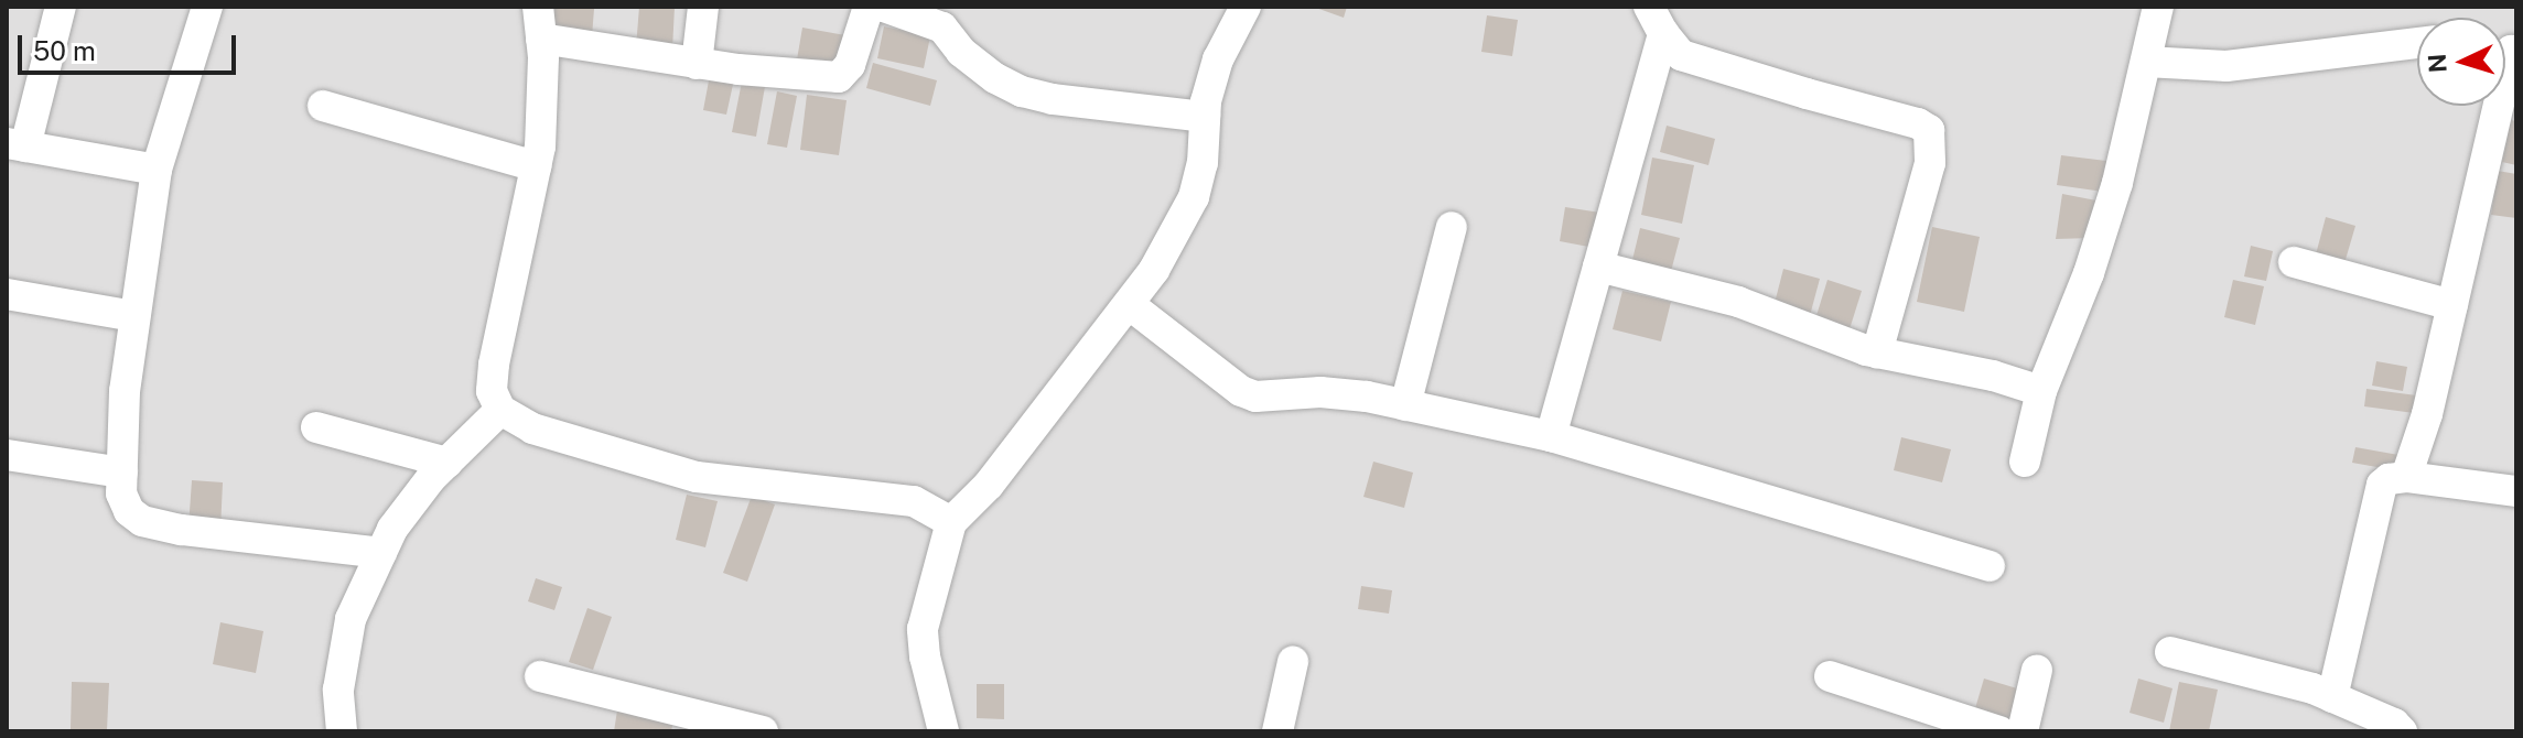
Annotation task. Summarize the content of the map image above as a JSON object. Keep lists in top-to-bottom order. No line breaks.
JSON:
{"scale_bar":"50 m","north":"left"}
